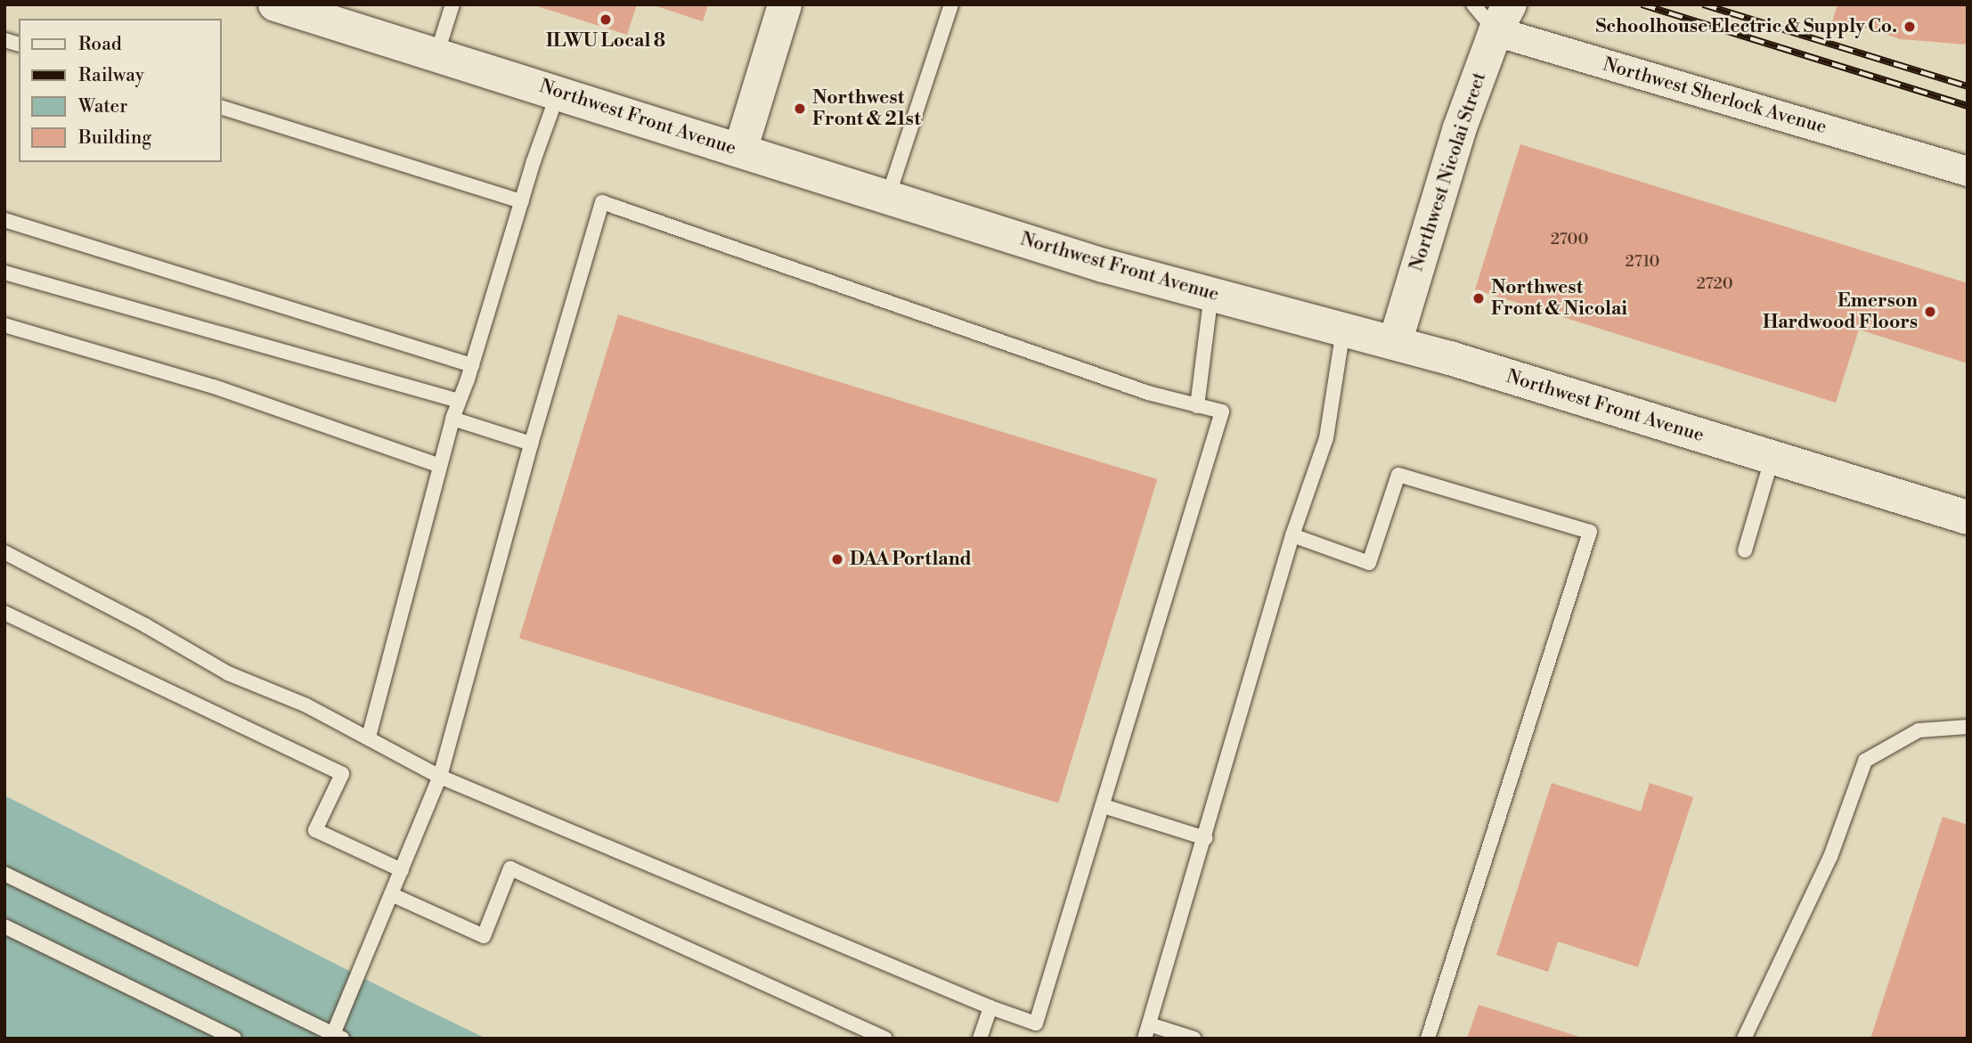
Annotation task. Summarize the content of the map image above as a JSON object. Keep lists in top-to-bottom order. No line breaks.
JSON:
{"streets":{"main road":["Northwest Front Avenue","Northwest Nicolai Street"],"street":["Northwest Sherlock Avenue"]},"crossings":[["Northwest Sherlock Avenue","Northwest Nicolai Street"],["Northwest Front Avenue","Northwest Nicolai Street"]],"places":["ILWU Local 8","Schoolhouse Electric & Supply Co.","Northwest Front & 21st","Northwest Front & Nicolai","Emerson Hardwood Floors","DAA Portland"],"house_numbers":["2700","2710","2720"],"legend":["Road","Railway","Water","Building"]}
